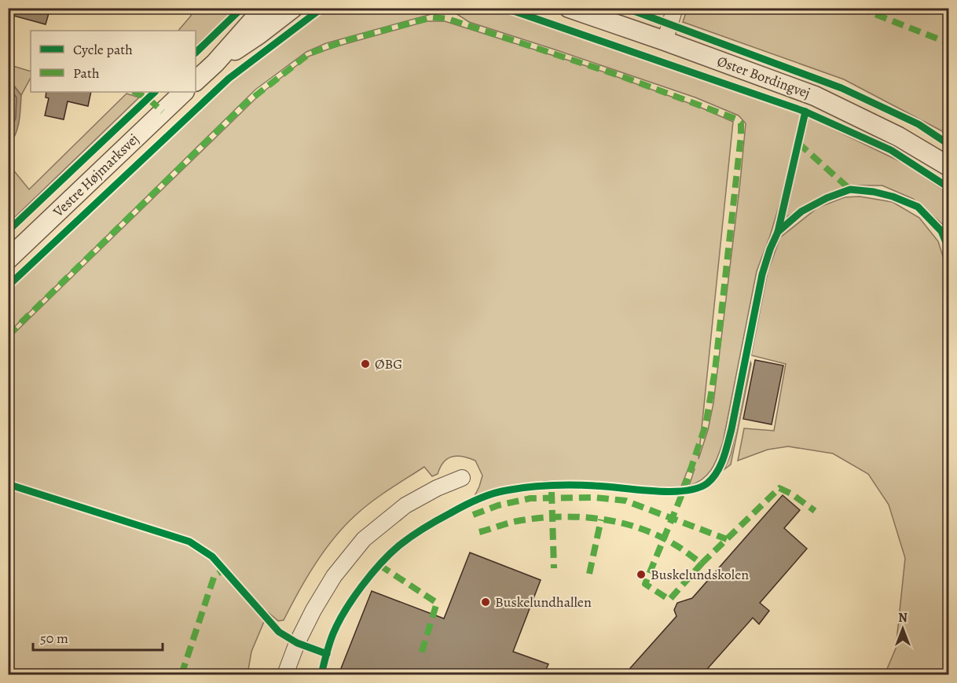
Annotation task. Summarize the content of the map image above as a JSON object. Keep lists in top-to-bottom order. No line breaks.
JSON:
{"streets":{"street":["Øster Bordingvej","Vestre Højmarksvej"]},"places":["ØBG","Buskelundskolen","Buskelundhallen"],"legend":["Cycle path","Path"],"scale_bar":"50 m","north":"top"}
